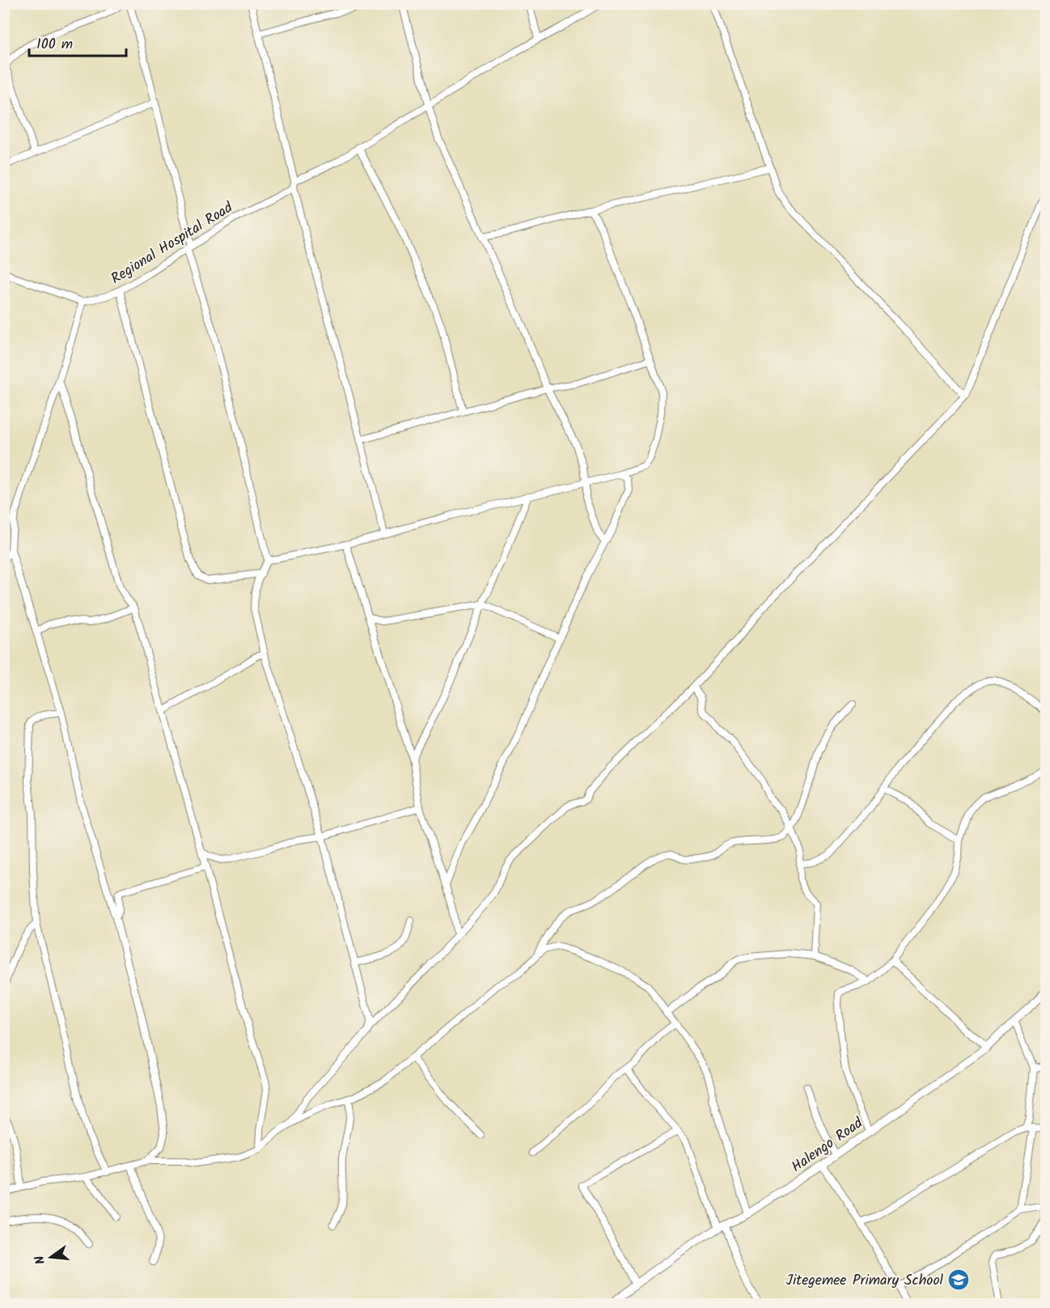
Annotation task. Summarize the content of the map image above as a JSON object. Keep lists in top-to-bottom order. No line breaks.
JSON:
{"streets":{"street":["Regional Hospital Road","Halengo Road"]},"places":{"school or university":["Jitegemee Primary School"]},"scale_bar":"100 m","north":"left"}
